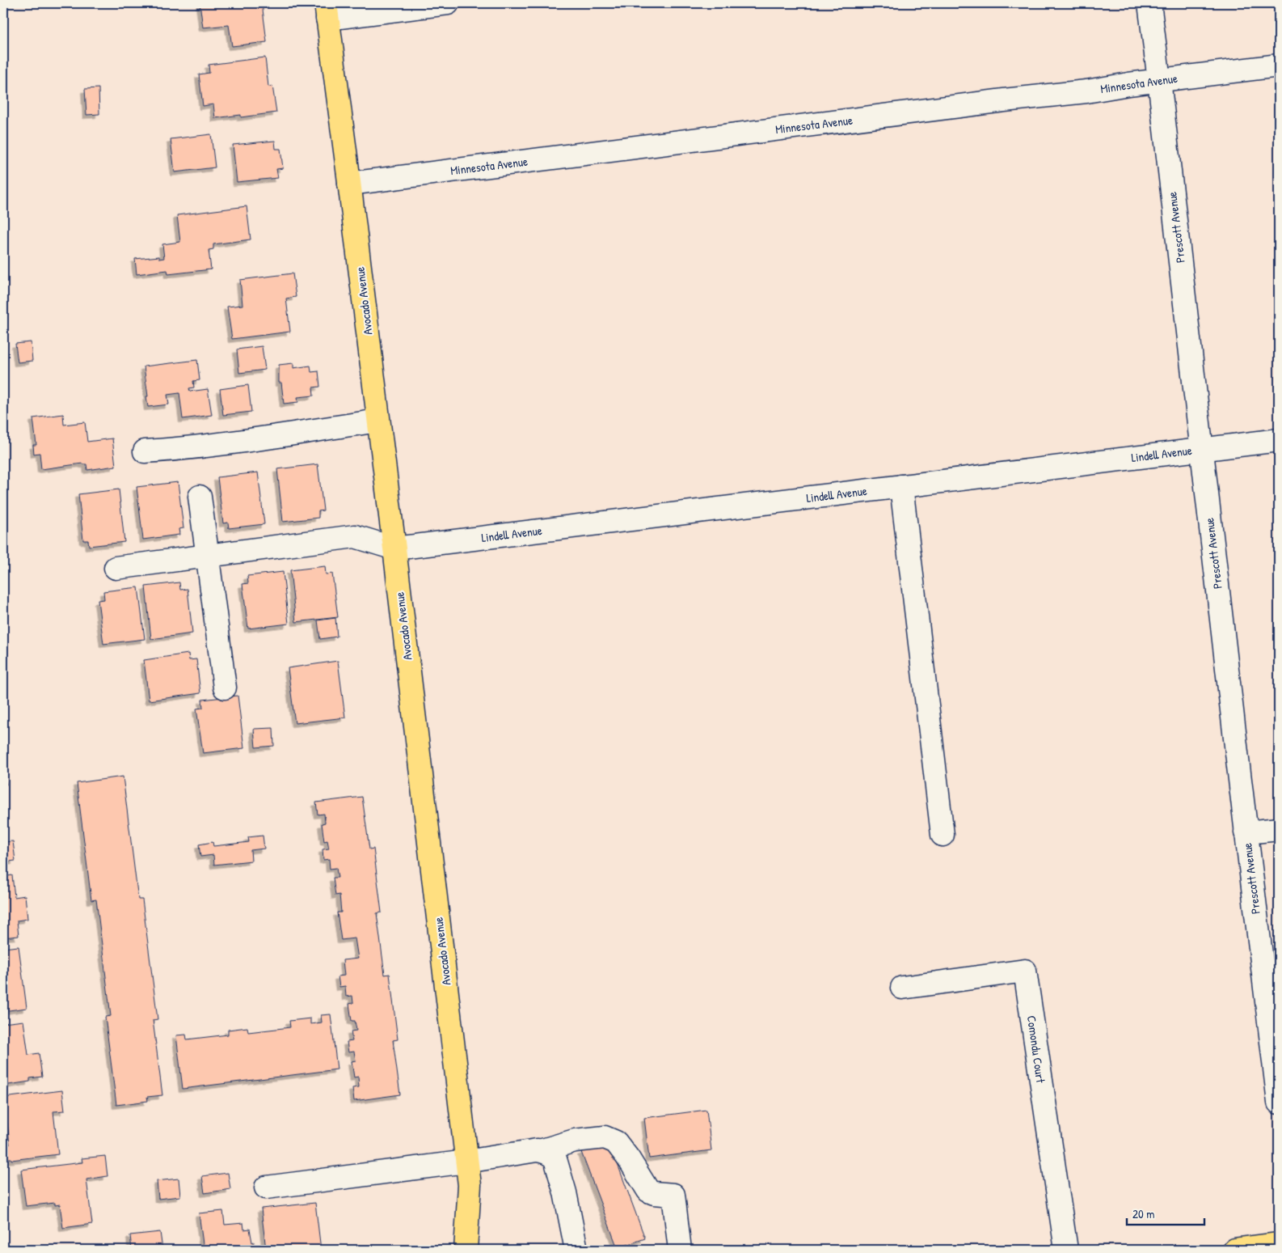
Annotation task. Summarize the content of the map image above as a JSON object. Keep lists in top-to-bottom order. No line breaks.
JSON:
{"streets":{"main road":["Avocado Avenue"],"street":["Minnesota Avenue","Prescott Avenue","Lindell Avenue","Comondu Court"]},"crossings":[["Minnesota Avenue","Prescott Avenue"],["Minnesota Avenue","Avocado Avenue"],["Prescott Avenue","Lindell Avenue"],["Avocado Avenue","Lindell Avenue"]],"scale_bar":"20 m"}
